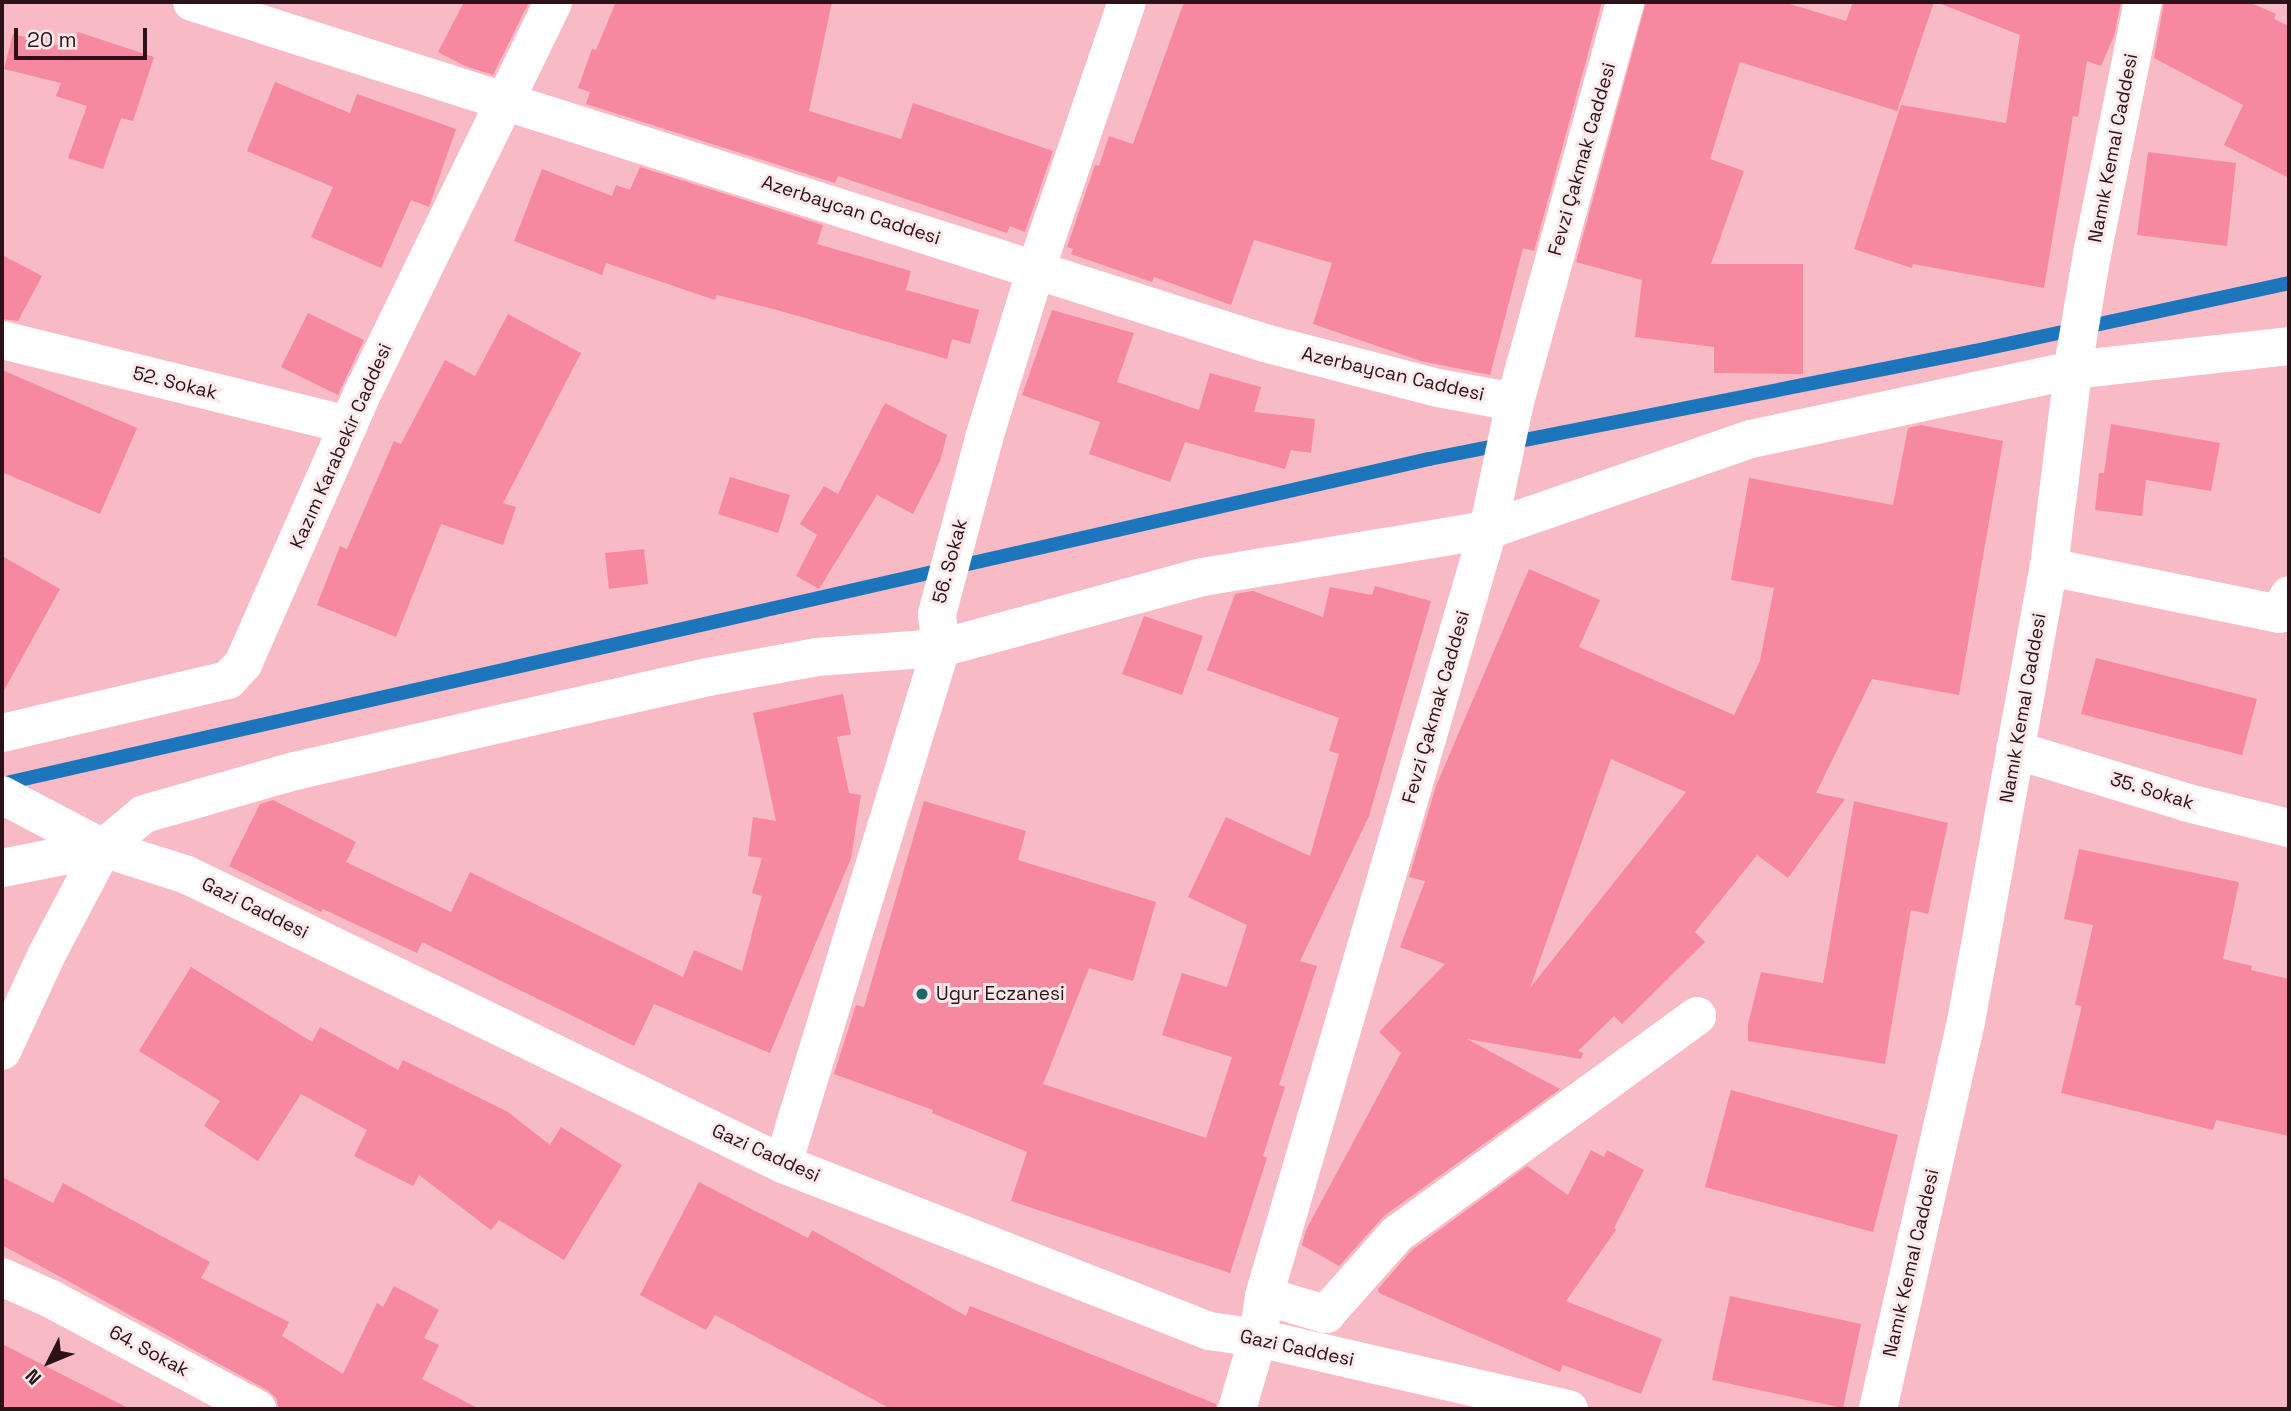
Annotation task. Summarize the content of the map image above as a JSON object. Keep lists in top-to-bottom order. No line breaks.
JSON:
{"streets":{"street":["Namık Kemal Caddesi","Fevzi Çakmak Caddesi","Azerbaycan Caddesi","52. Sokak","Kazım Karabekir Caddesi","56. Sokak","35. Sokak","Gazi Caddesi","64. Sokak"]},"crossings":[["Namık Kemal Caddesi","35. Sokak"],["Fevzi Çakmak Caddesi","Azerbaycan Caddesi"],["Fevzi Çakmak Caddesi","Gazi Caddesi"],["Azerbaycan Caddesi","Kazım Karabekir Caddesi"],["Azerbaycan Caddesi","56. Sokak"],["52. Sokak","Kazım Karabekir Caddesi"],["56. Sokak","Gazi Caddesi"]],"places":["Ugur Eczanesi"],"scale_bar":"20 m","north":"bottom left"}
